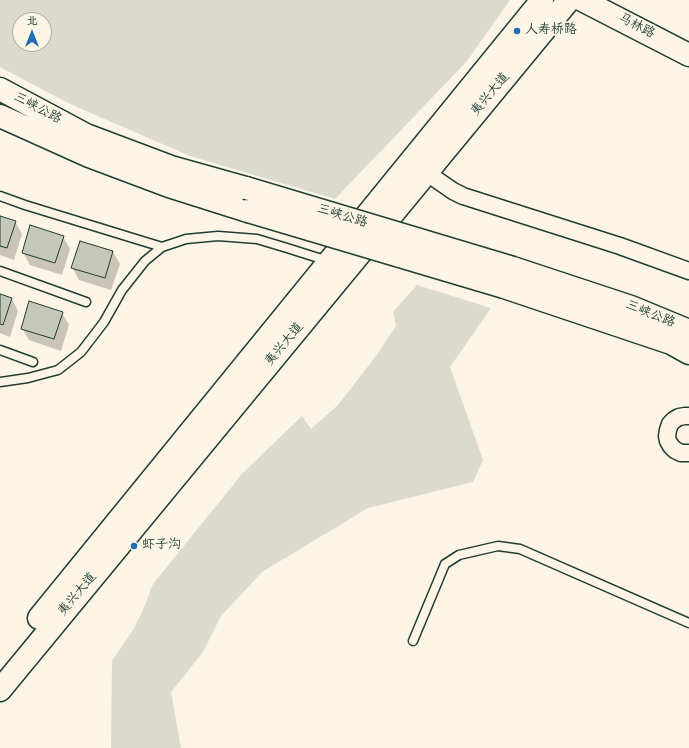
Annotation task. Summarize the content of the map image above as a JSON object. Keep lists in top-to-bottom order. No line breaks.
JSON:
{"streets":{"main road":["马林路","夷兴大道","三峡公路"]},"places":["人寿桥路","虾子沟"],"north":"top"}
